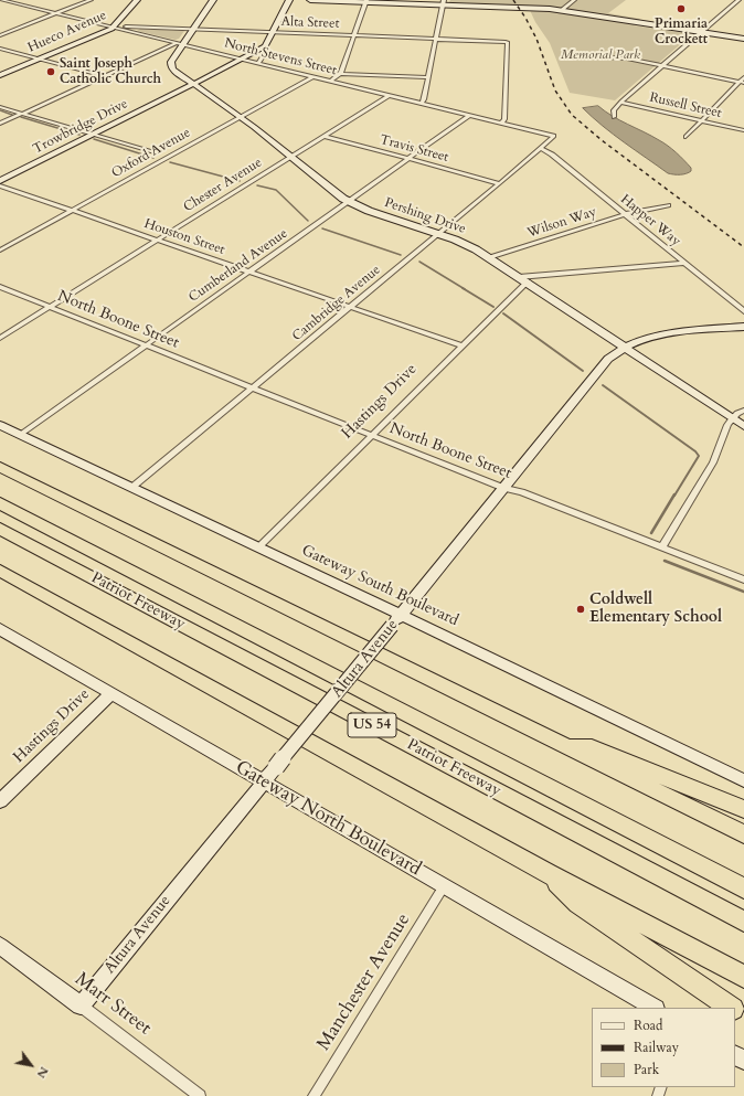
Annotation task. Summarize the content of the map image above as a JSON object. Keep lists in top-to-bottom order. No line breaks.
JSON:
{"streets":{"highway":["Patriot Freeway","US 54"],"main road":["Hueco Avenue","Trowbridge Drive","Pershing Drive","Hastings Drive","Gateway South Boulevard","Altura Avenue","Gateway North Boulevard","Marr Street"],"street":["Alta Street","North Stevens Street","Russell Street","Travis Street","Oxford Avenue","Chester Avenue","Happer Way","Wilson Way","Houston Street","Cumberland Avenue","Cambridge Avenue","North Boone Street","Manchester Avenue"]},"crossings":[["Alta Street","Hueco Avenue"],["Alta Street","North Stevens Street"],["Alta Street","Pershing Drive"],["Hueco Avenue","North Stevens Street"],["North Stevens Street","Trowbridge Drive"],["North Stevens Street","Oxford Avenue"],["North Stevens Street","Chester Avenue"],["North Stevens Street","Pershing Drive"],["North Stevens Street","Cumberland Avenue"],["North Stevens Street","Cambridge Avenue"],["Trowbridge Drive","Pershing Drive"],["Travis Street","Chester Avenue"],["Travis Street","Cumberland Avenue"],["Travis Street","Cambridge Avenue"],["Oxford Avenue","Pershing Drive"],["Oxford Avenue","Houston Street"],["Chester Avenue","Pershing Drive"],["Chester Avenue","Houston Street"],["Chester Avenue","North Boone Street"],["Pershing Drive","Wilson Way"],["Pershing Drive","Cumberland Avenue"],["Pershing Drive","Cambridge Avenue"],["Pershing Drive","Hastings Drive"],["Pershing Drive","Altura Avenue"],["Happer Way","Wilson Way"],["Happer Way","Cambridge Avenue"],["Houston Street","Cumberland Avenue"],["Houston Street","Cambridge Avenue"],["Houston Street","Hastings Drive"],["Cumberland Avenue","North Boone Street"],["Cumberland Avenue","Gateway South Boulevard"],["Cambridge Avenue","North Boone Street"],["Cambridge Avenue","Gateway South Boulevard"],["North Boone Street","Hastings Drive"],["North Boone Street","Altura Avenue"],["Hastings Drive","Gateway South Boulevard"],["Hastings Drive","Gateway North Boulevard"],["Gateway South Boulevard","Altura Avenue"],["Altura Avenue","Gateway North Boulevard"],["Altura Avenue","Marr Street"],["Gateway North Boulevard","Manchester Avenue"]],"parks":["Memorial Park"],"places":["Primaria Crockett","Saint Joseph Catholic Church","Coldwell Elementary School"],"legend":["Road","Railway","Park"],"north":"bottom right"}
